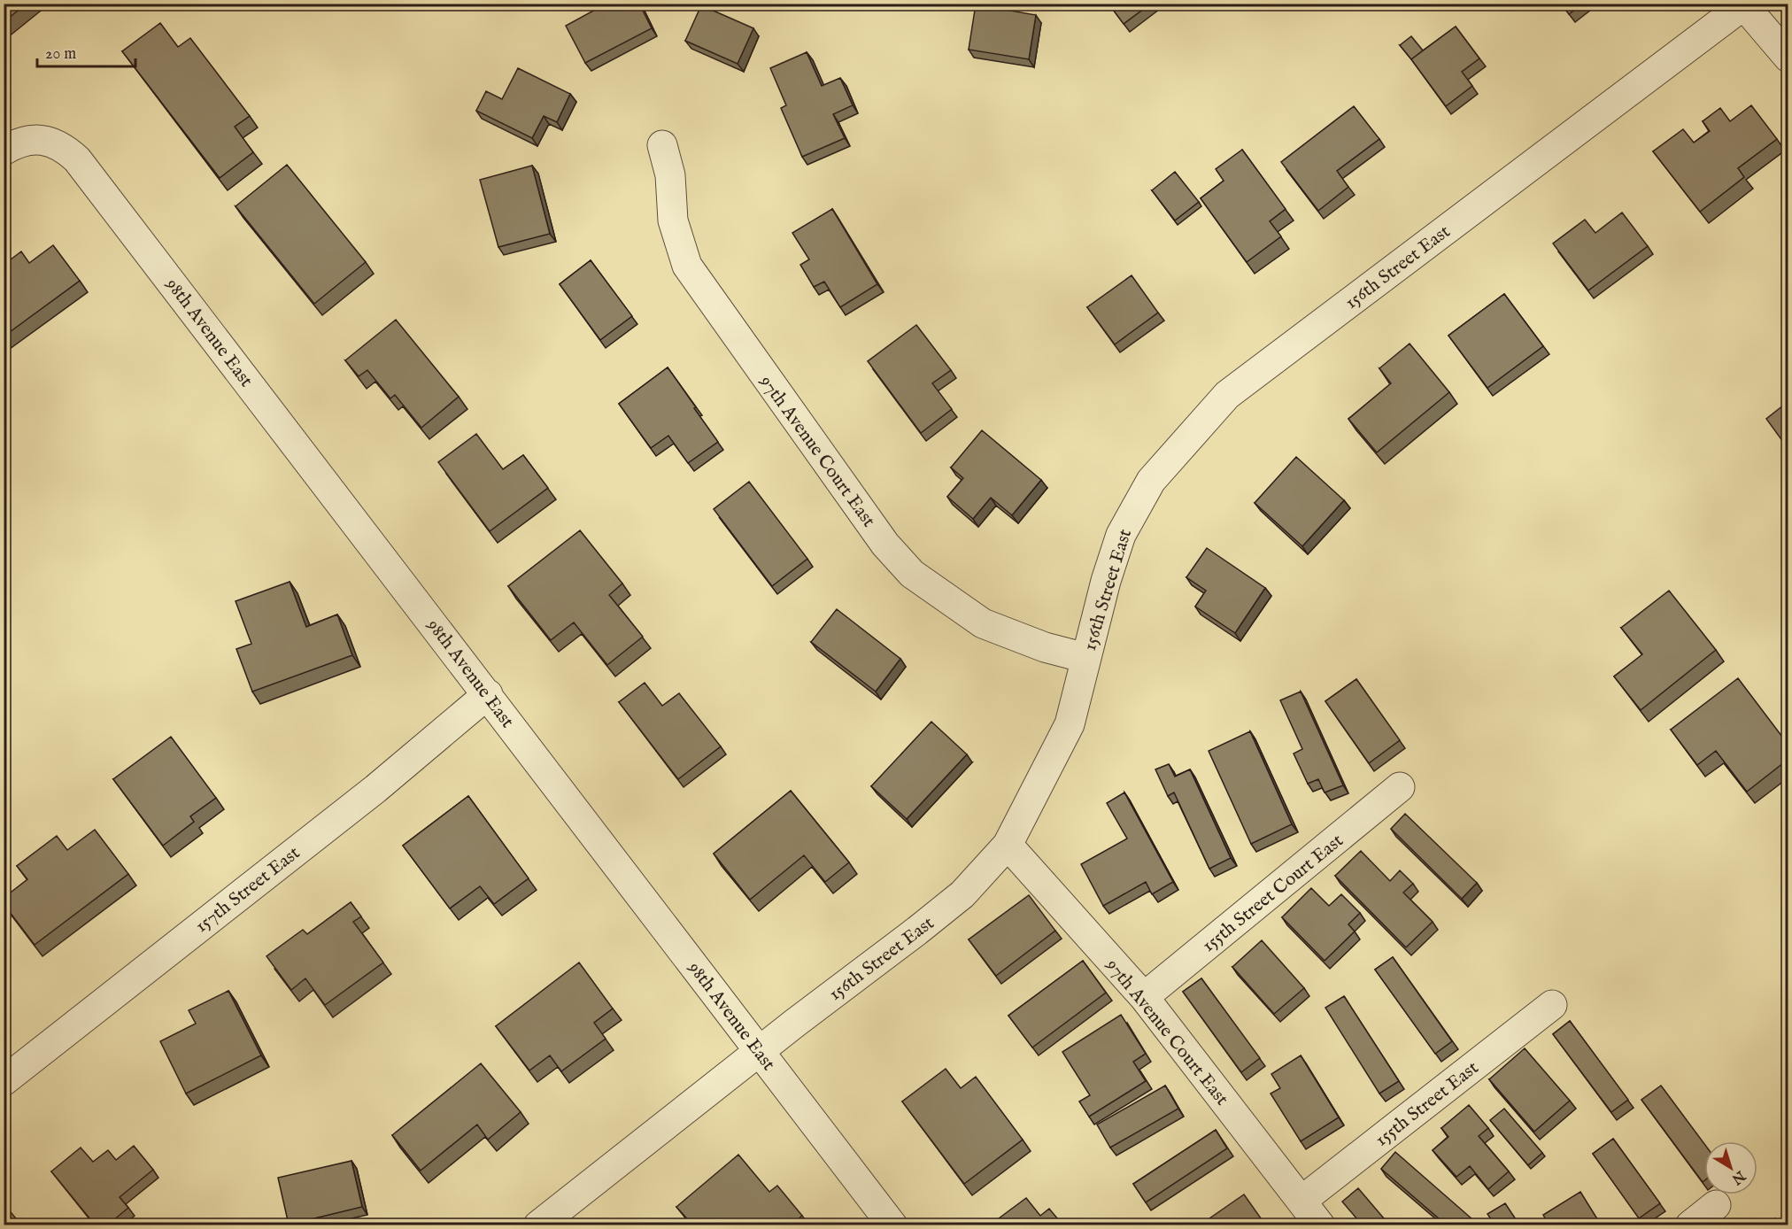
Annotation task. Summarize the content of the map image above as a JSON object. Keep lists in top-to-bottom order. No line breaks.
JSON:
{"streets":{"street":["156th Street East","98th Avenue East","97th Avenue Court East","157th Street East","155th Street Court East","155th Street East"]},"crossings":[["156th Street East","98th Avenue East"],["156th Street East","97th Avenue Court East"],["98th Avenue East","157th Street East"],["97th Avenue Court East","155th Street Court East"],["97th Avenue Court East","155th Street East"]],"scale_bar":"20 m","north":"bottom right"}
